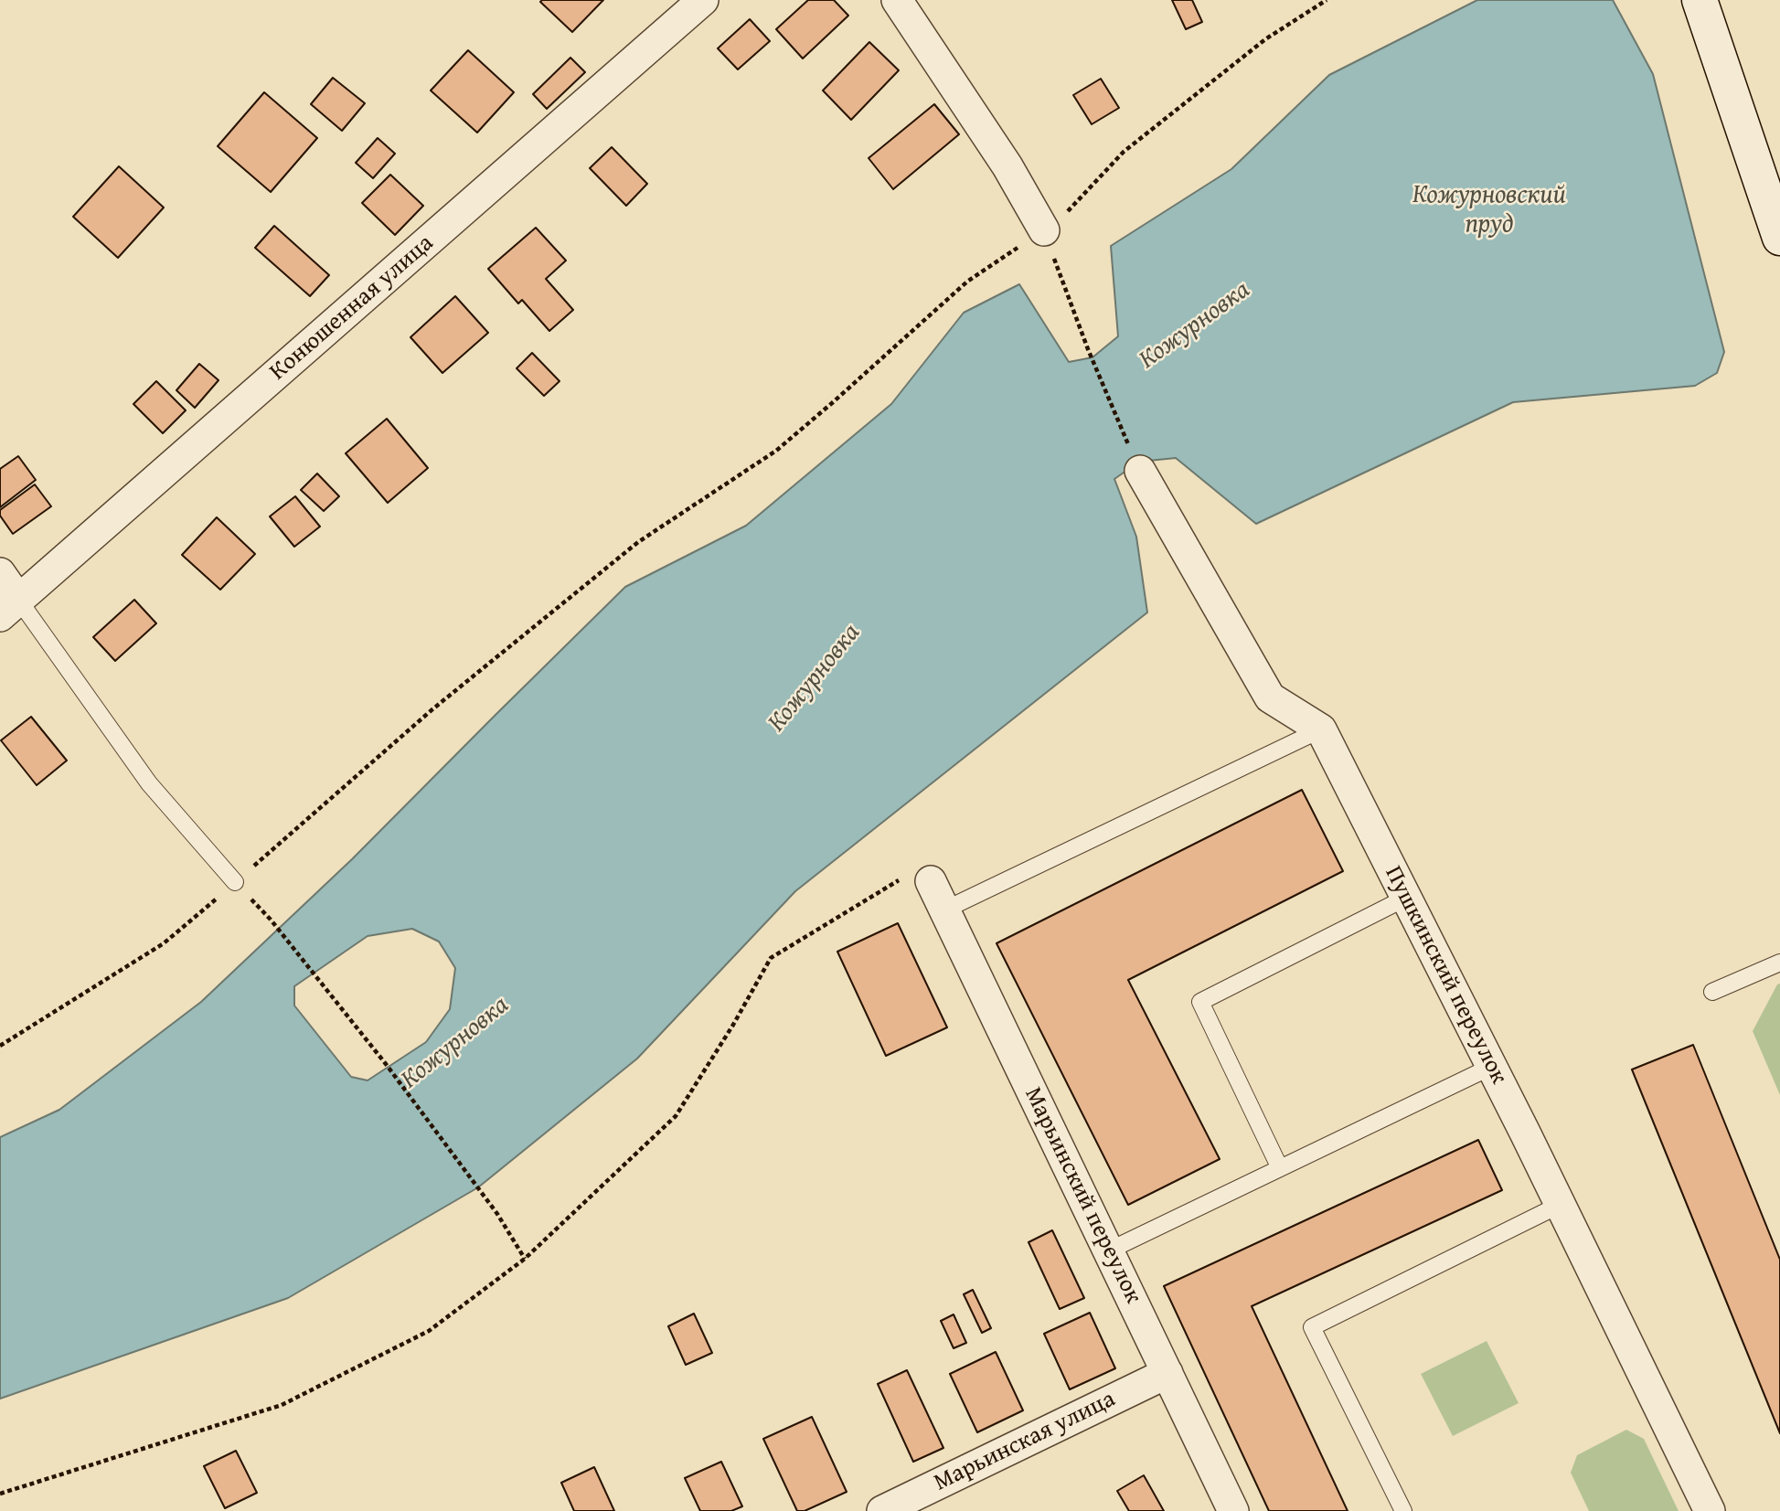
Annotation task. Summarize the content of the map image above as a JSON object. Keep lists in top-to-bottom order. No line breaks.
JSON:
{"streets":{"street":["Конюшенная улица","Пушкинский переулок","Марьинский переулок","Марьинская улица"]},"crossings":[["Марьинский переулок","Марьинская улица"]],"water":["Кожурновский пруд","Кожурновка"]}
